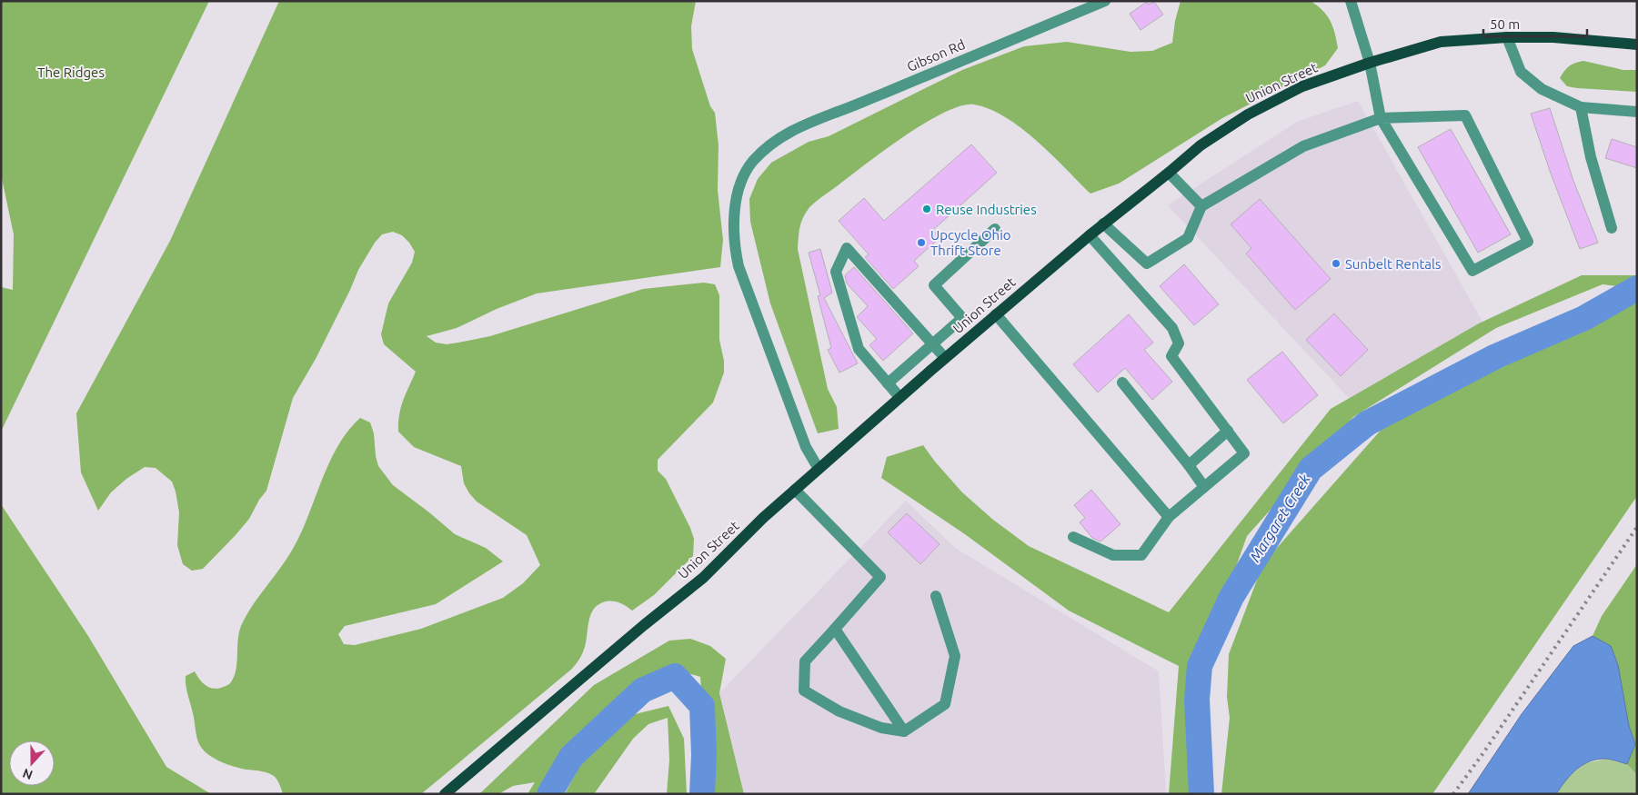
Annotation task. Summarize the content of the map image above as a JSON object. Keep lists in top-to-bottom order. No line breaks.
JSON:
{"streets":{"main road":["Union Street"],"street":["Gibson Rd"]},"crossings":[["Gibson Rd","Union Street"]],"water":["Margaret Creek"],"parks":["The Ridges"],"places":["Reuse Industries","Upcycle Ohio Thrift Store","Sunbelt Rentals"],"scale_bar":"50 m","north":"bottom"}
